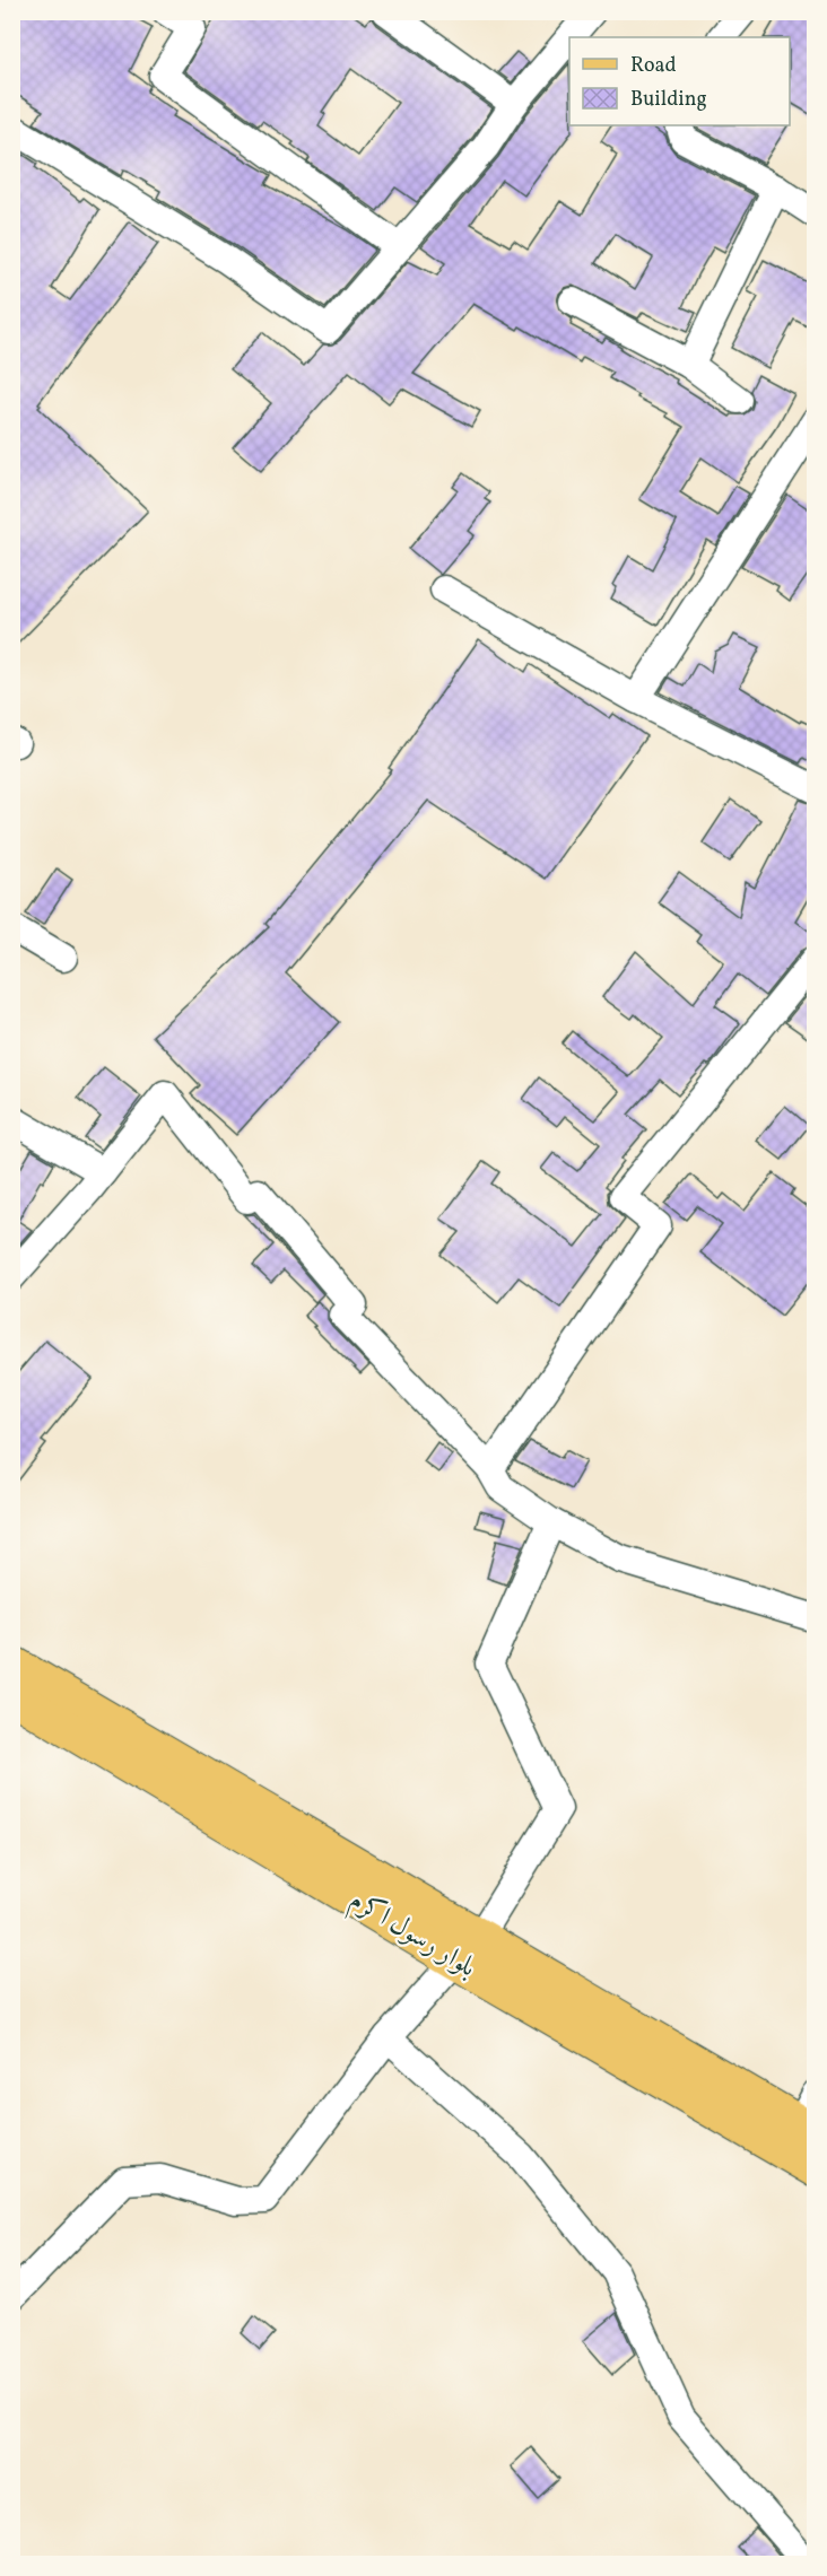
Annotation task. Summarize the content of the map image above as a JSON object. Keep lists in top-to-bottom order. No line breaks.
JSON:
{"streets":{"main road":["بلوار رسول اکرم"]},"legend":["Road","Building"]}
